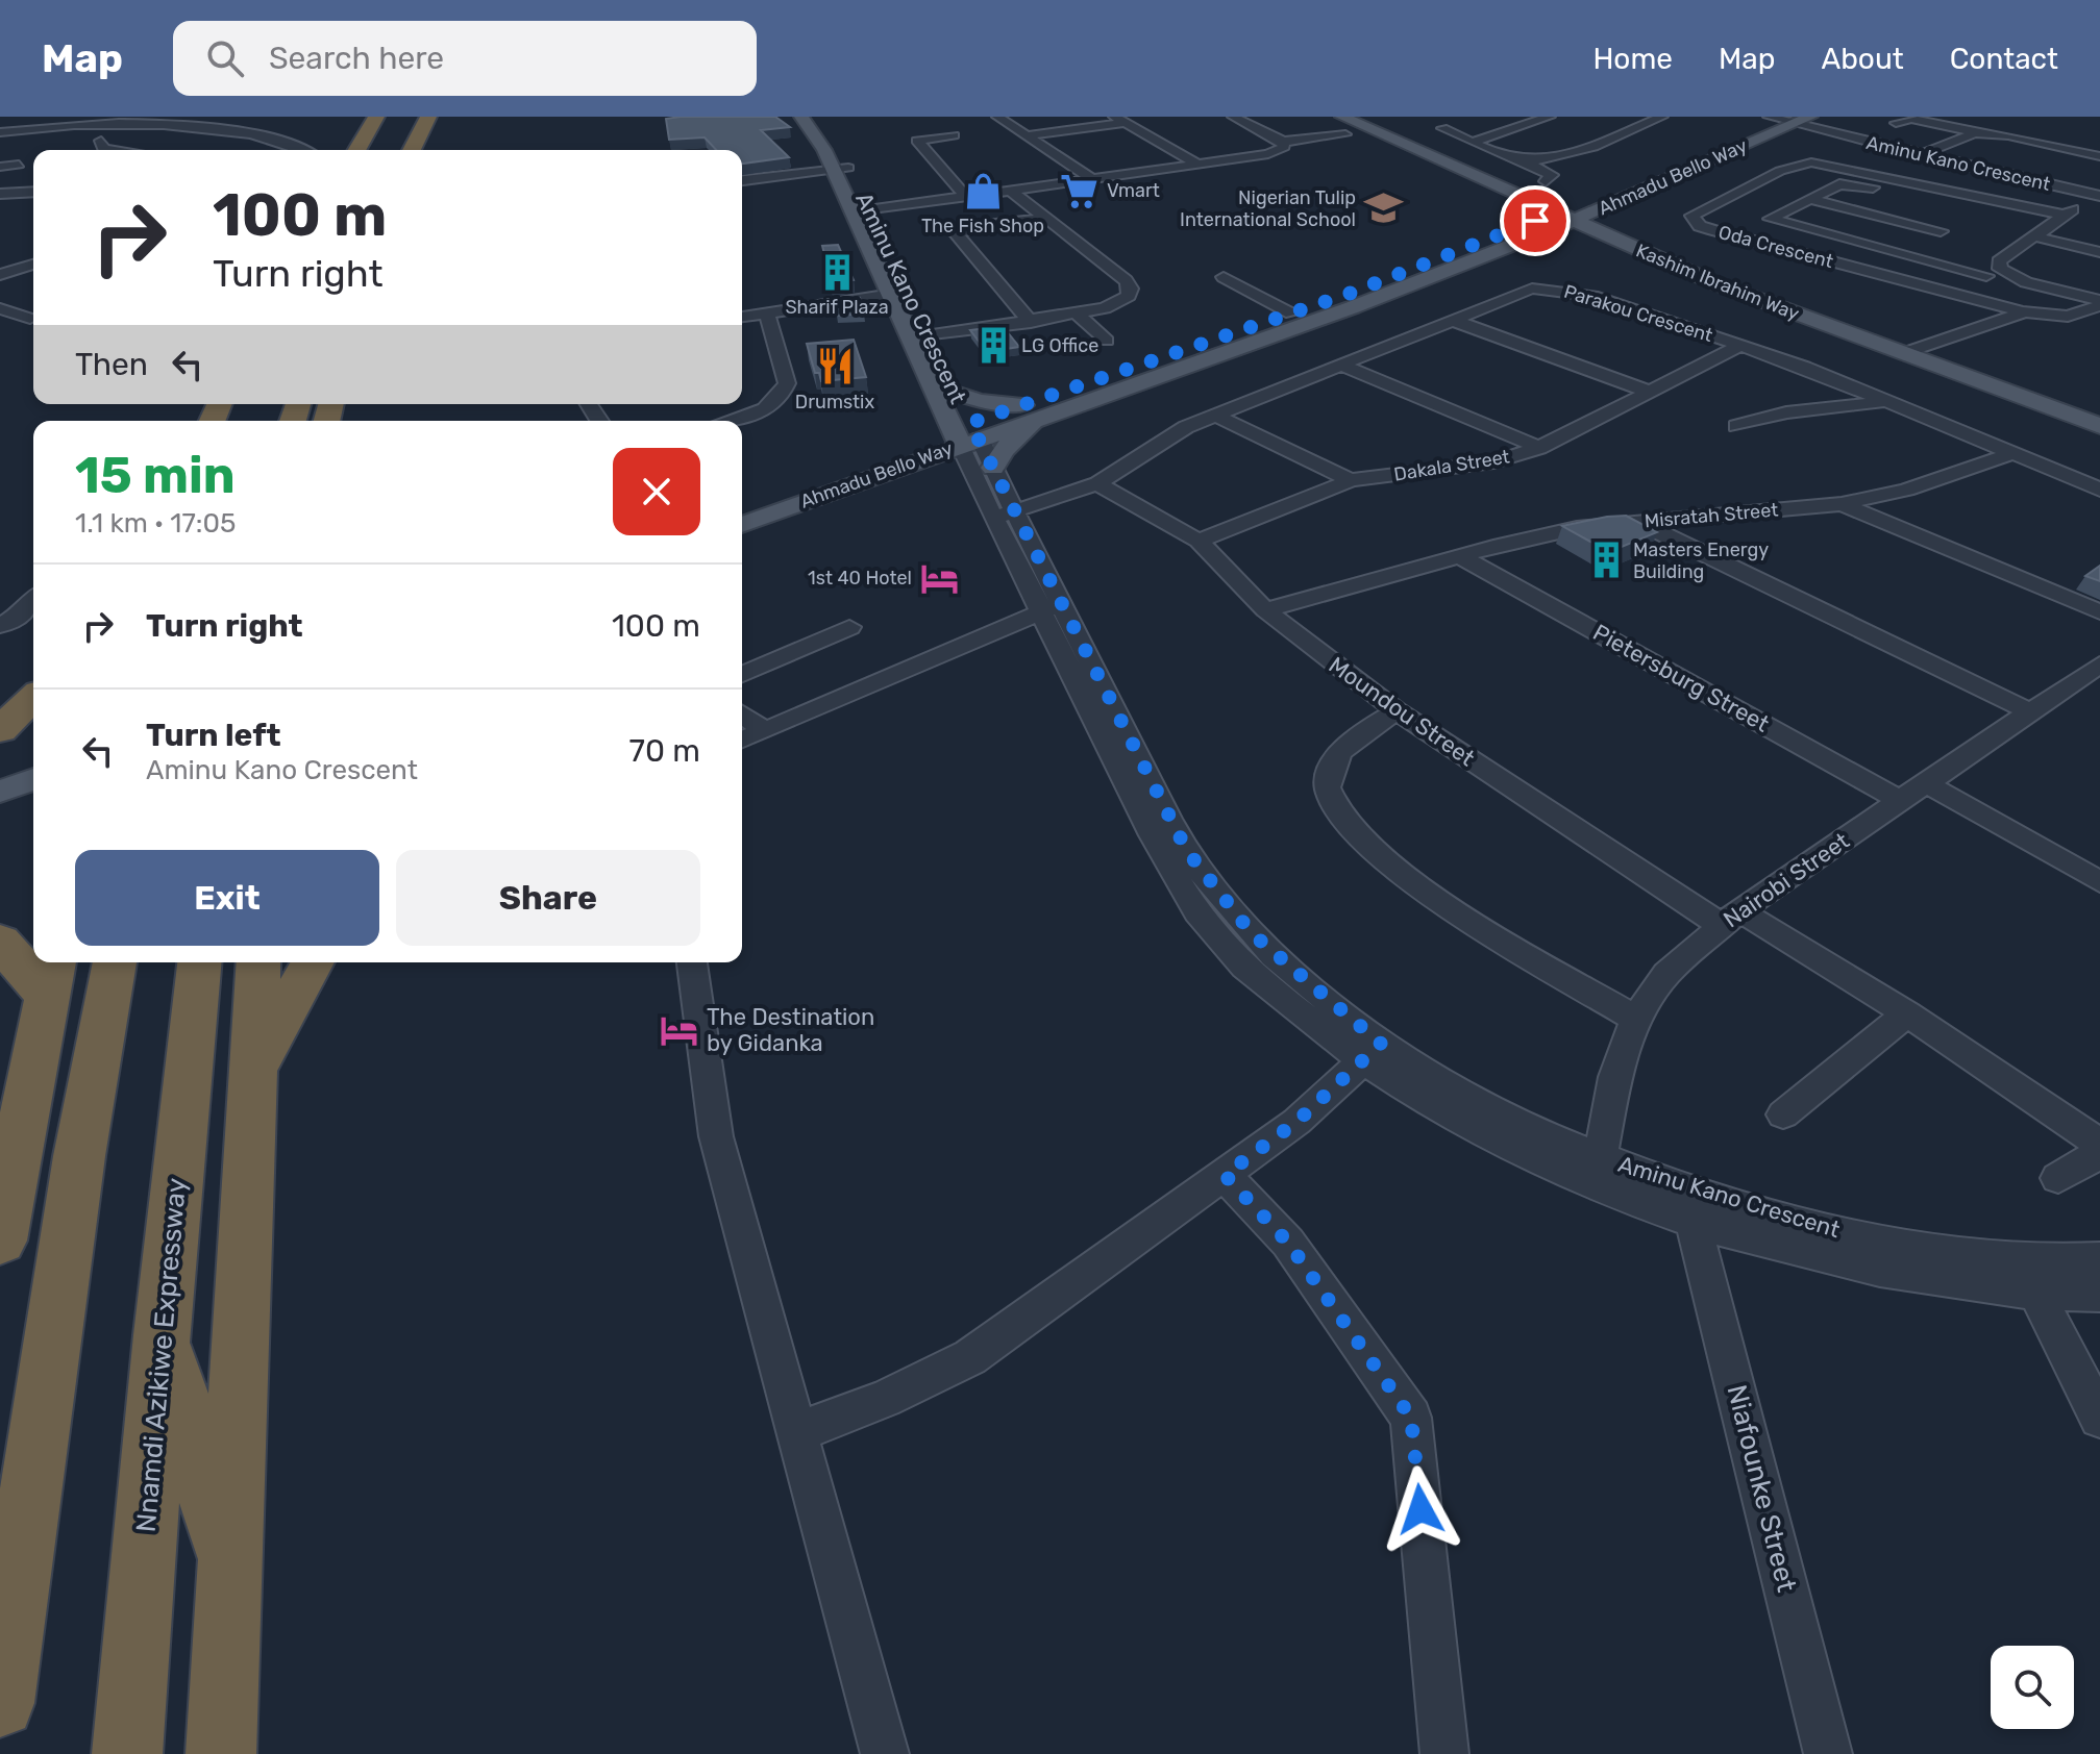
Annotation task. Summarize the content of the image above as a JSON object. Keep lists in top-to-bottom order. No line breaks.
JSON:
{"streets":{"highway":["Nnamdi Azikiwe Expressway"],"main road":["Aminu Kano Crescent","Ahmadu Bello Way","Kashim Ibrahim Way"],"street":["Oda Crescent","Parakou Crescent","Dakala Street","Misratah Street","Pietersburg Street","Moundou Street","Nairobi Street","Niafounke Street"]},"crossings":[["Aminu Kano Crescent","Ahmadu Bello Way"],["Aminu Kano Crescent","Nairobi Street"],["Ahmadu Bello Way","Kashim Ibrahim Way"],["Parakou Crescent","Dakala Street"],["Parakou Crescent","Misratah Street"],["Parakou Crescent","Moundou Street"],["Dakala Street","Moundou Street"],["Misratah Street","Pietersburg Street"],["Misratah Street","Moundou Street"],["Pietersburg Street","Nairobi Street"],["Moundou Street","Nairobi Street"]],"places":{"shop":["The Fish Shop"],"supermarket":["Vmart"],"school or university":["Nigerian Tulip International School"],"building":["Sharif Plaza","LG Office","Masters Energy Building"],"restaurant":["Drumstix"],"hotel":["1st 40 Hotel","The Destination by Gidanka"]},"page":{"header":"Map","search":"Search here","nav":["Home","Map","About","Contact"],"turn":["100 m","Turn right"],"then":"Then","heading":["15 min","1.1 km · 17:05"],"list":[{"name":"Turn right","value":"100 m"},{"name":"Turn left","note":"Aminu Kano Crescent","value":"70 m"}],"buttons":["Exit","Share"]}}
